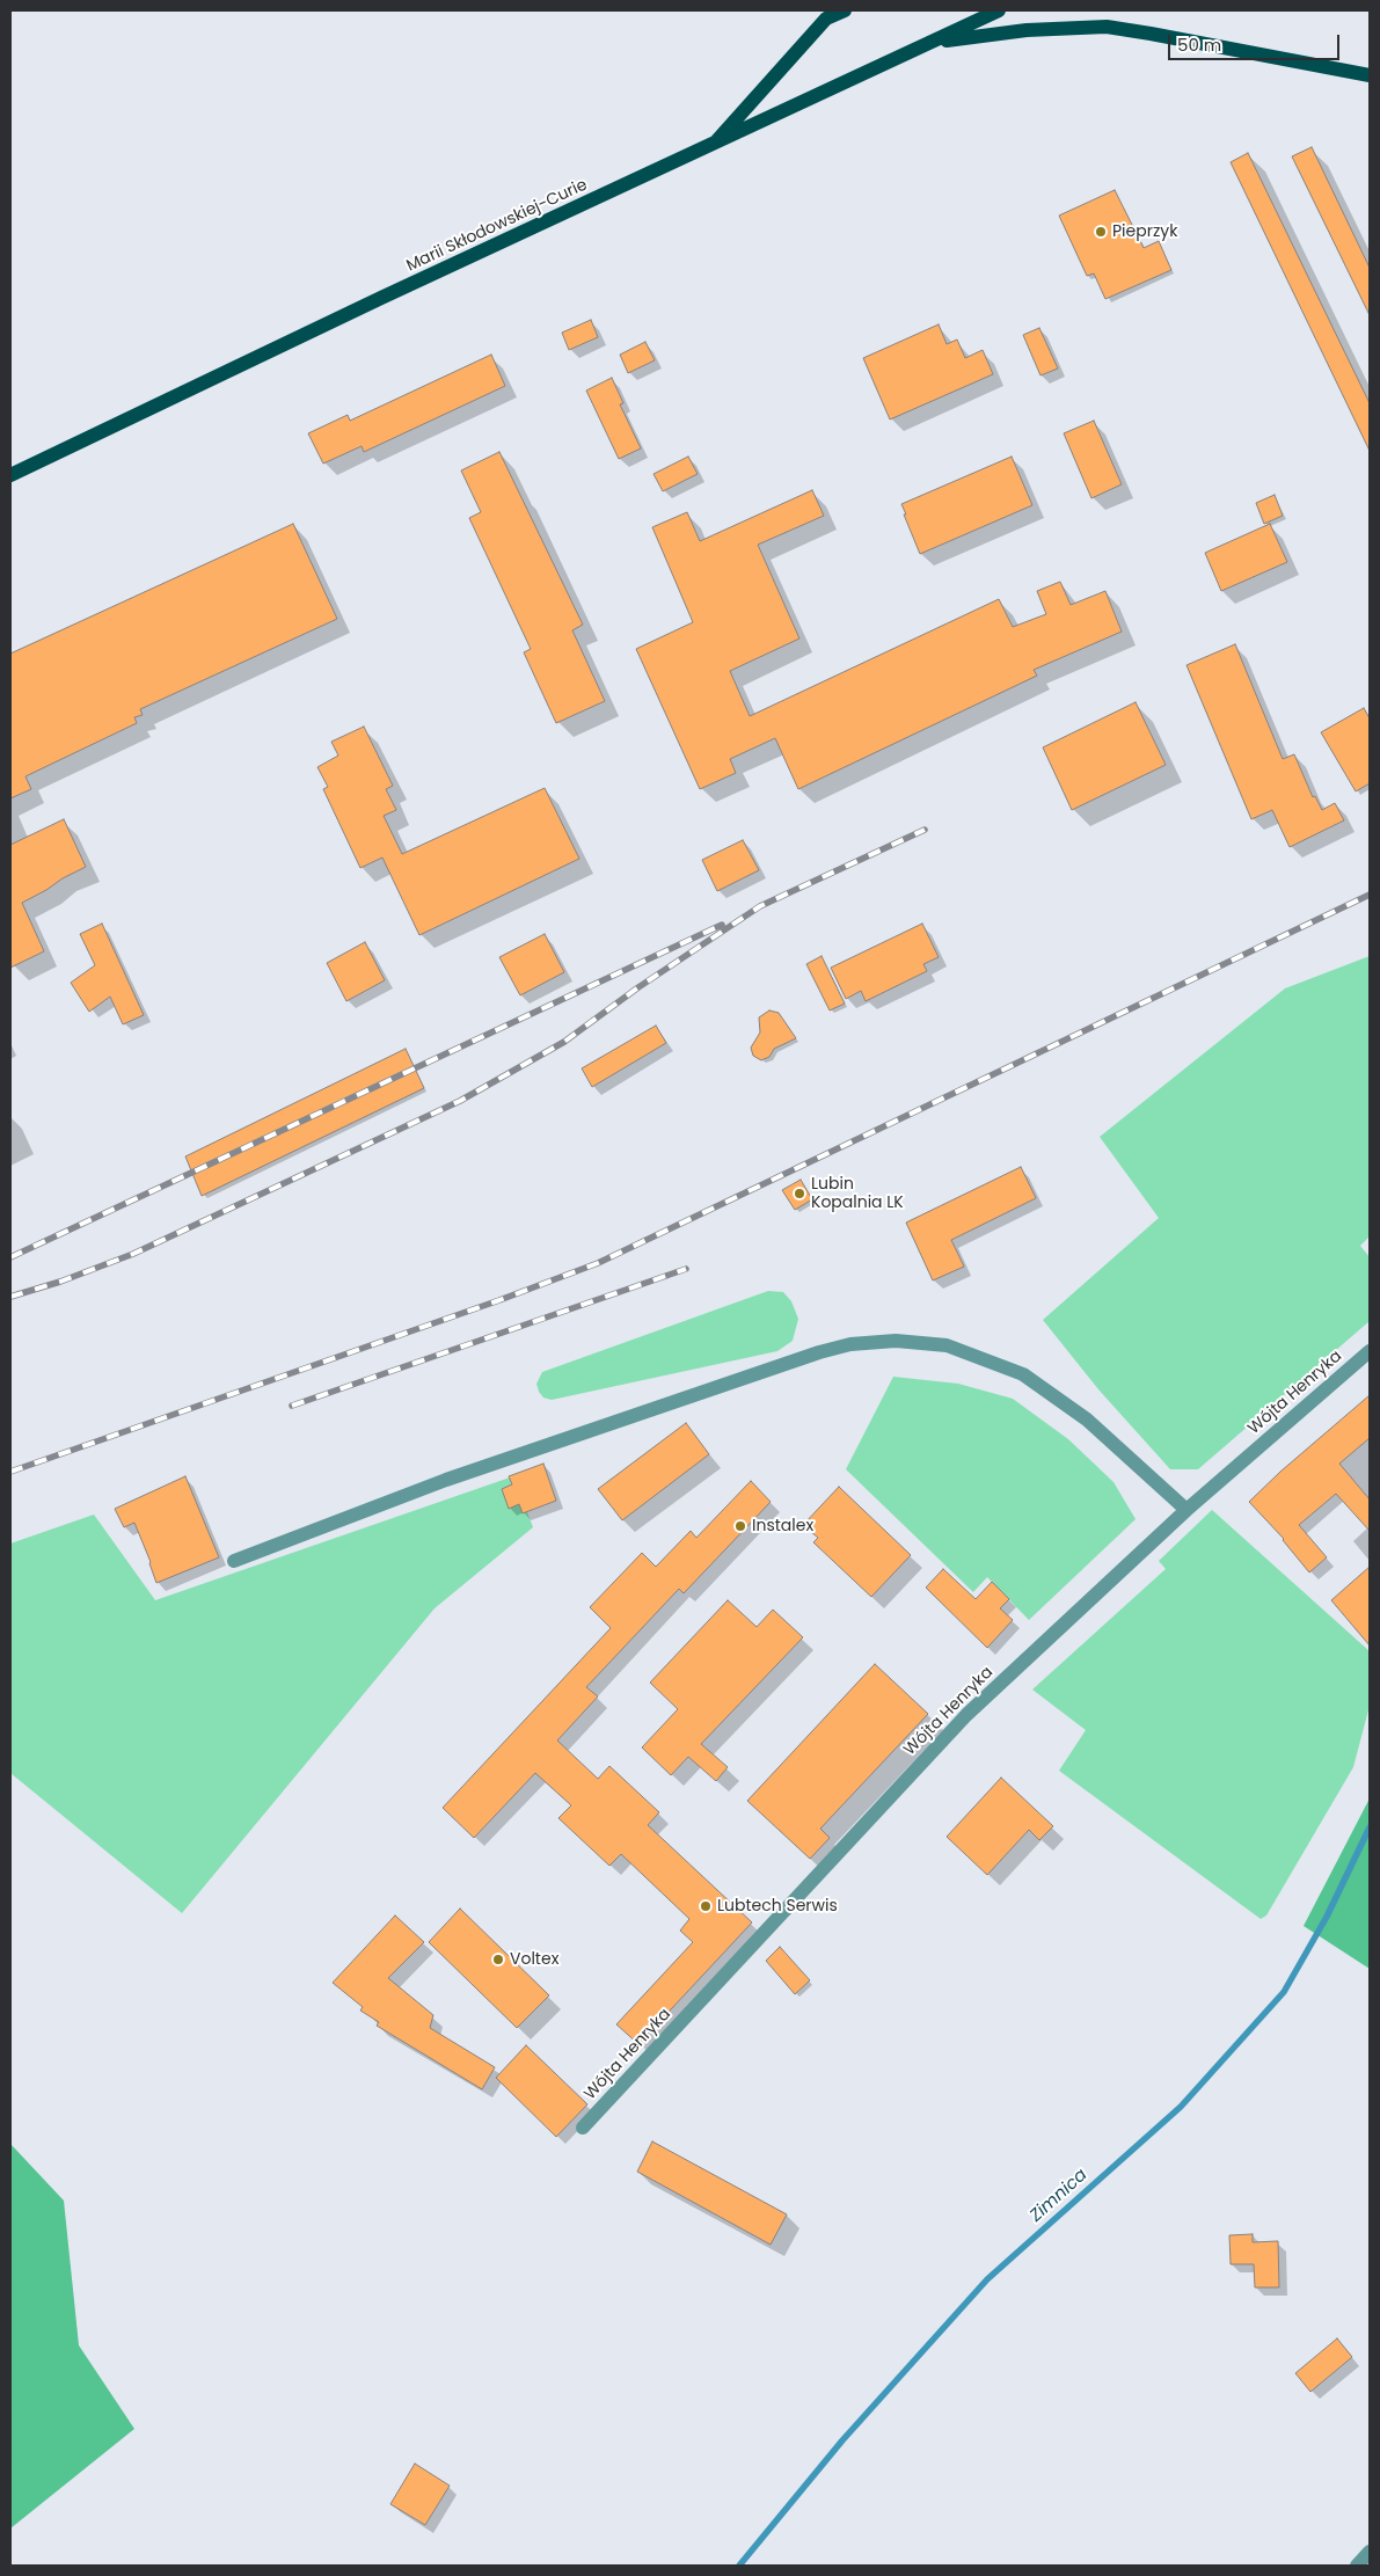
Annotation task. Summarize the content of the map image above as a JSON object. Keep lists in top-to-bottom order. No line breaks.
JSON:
{"streets":{"main road":["Marii Skłodowskiej-Curie"],"street":["Wójta Henryka"]},"water":["Zimnica"],"places":["Pieprzyk","Lubin Kopalnia LK","Instalex","Lubtech Serwis","Voltex"],"scale_bar":"50 m"}
